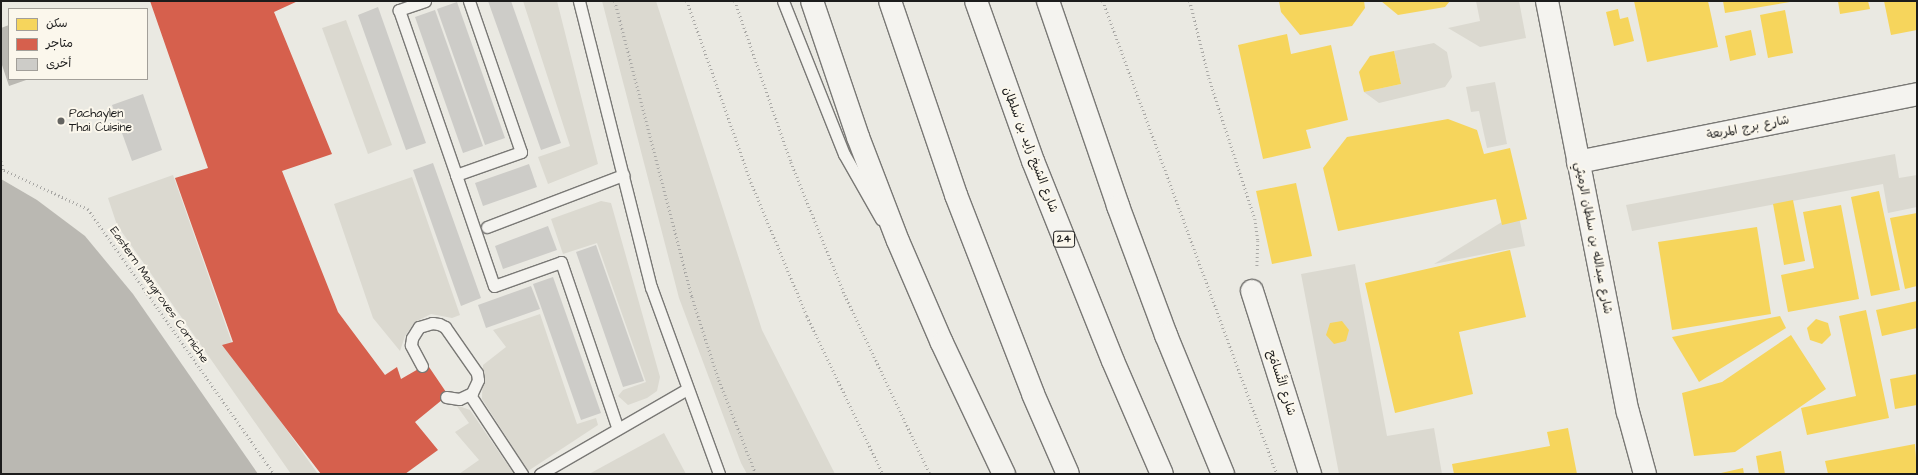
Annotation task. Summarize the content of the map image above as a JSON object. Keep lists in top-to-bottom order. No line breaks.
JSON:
{"streets":{"main road":["شارع برج المربعة","شارع الشيخ زايد بن سلطان","شارع عبدالله بن سلطان الرميثي","24","شارع التَّسامُح"],"path":["Eastern Mangroves Corniche"]},"crossings":[["شارع برج المربعة","شارع عبدالله بن سلطان الرميثي"]],"places":["Pachaylen Thai Cuisine"],"legend":["سكن","متاجر","أخرى"]}
